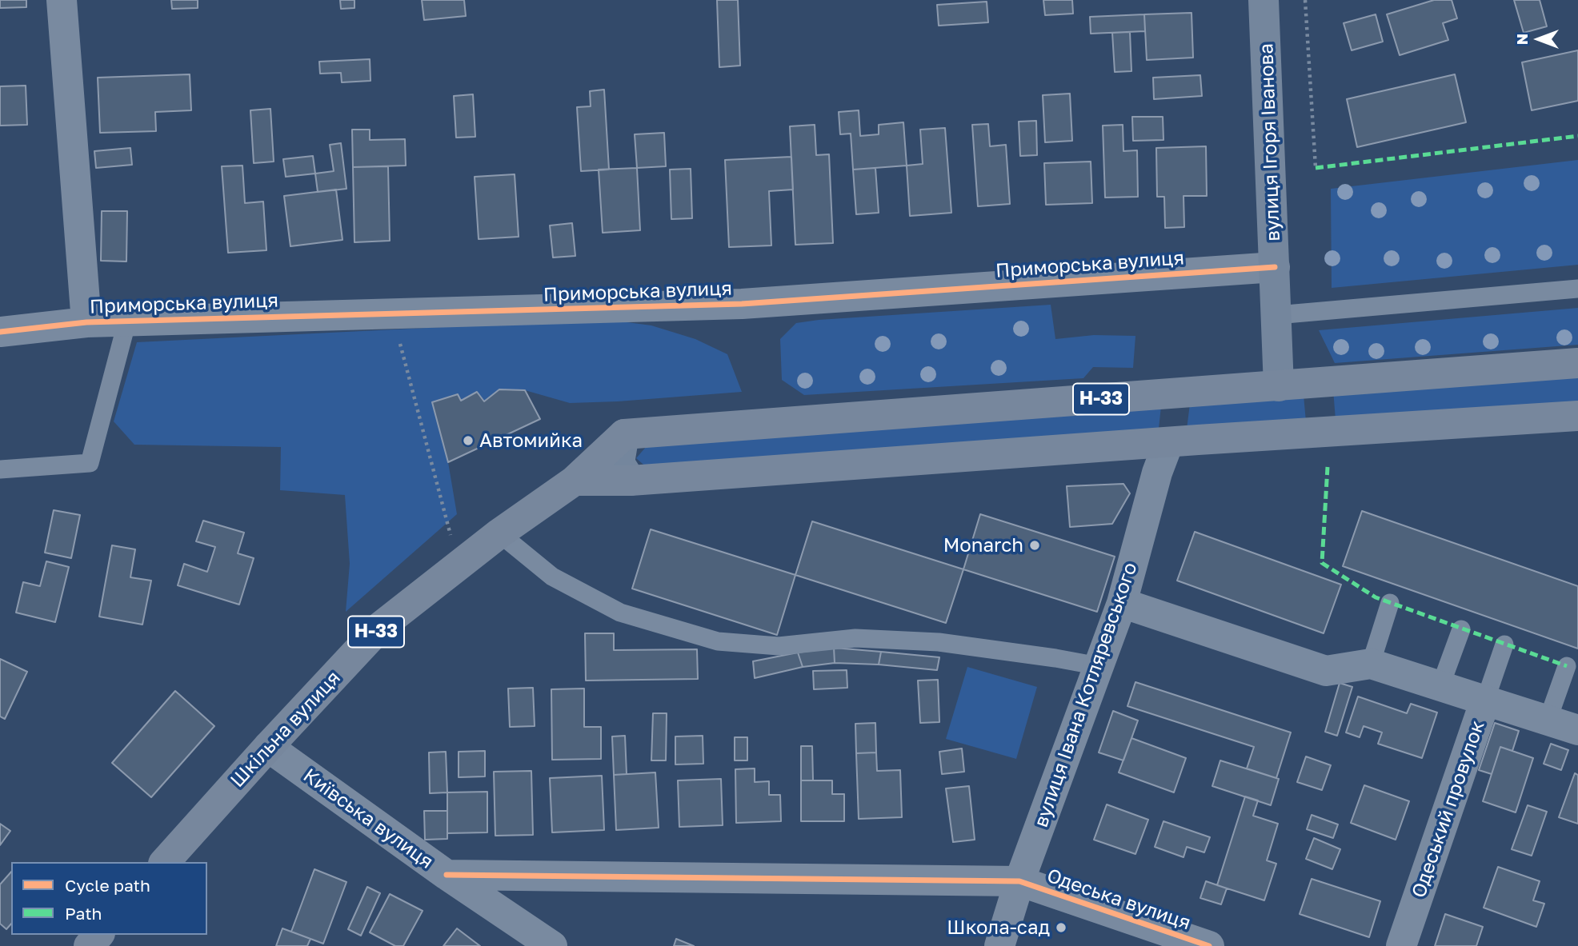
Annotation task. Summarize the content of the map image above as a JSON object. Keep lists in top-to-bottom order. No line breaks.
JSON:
{"streets":{"main road":["Н-33","Шкільна вулиця"],"street":["вулиця Ігоря Іванова","Приморська вулиця","вулиця Івана Котляревського","Одеський провулок","Київська вулиця","Одеська вулиця"]},"crossings":[["вулиця Ігоря Іванова","Приморська вулиця"],["вулиця Ігоря Іванова","Н-33"],["Н-33","Шкільна вулиця"],["вулиця Івана Котляревського","Одеська вулиця"],["Шкільна вулиця","Київська вулиця"],["Київська вулиця","Одеська вулиця"]],"places":["Автомийка","Monarch","Школа-сад"],"legend":["Cycle path","Path"],"north":"left"}
